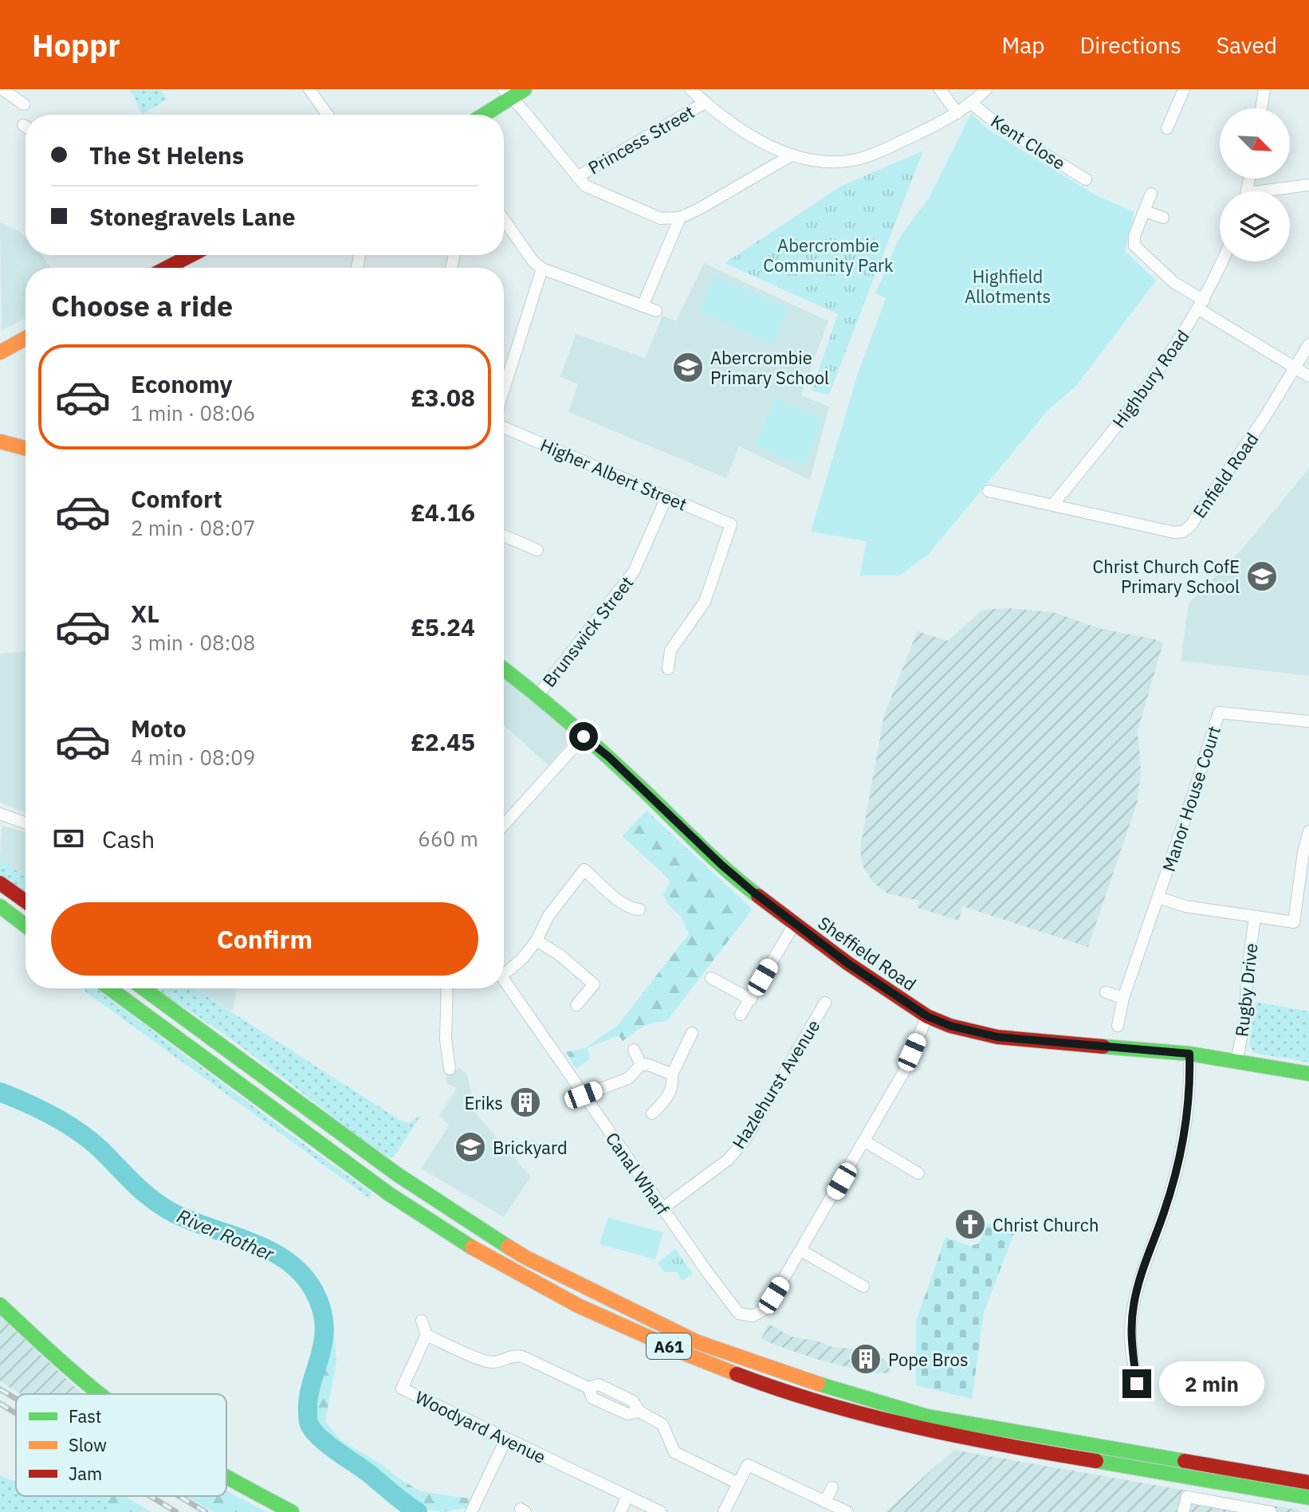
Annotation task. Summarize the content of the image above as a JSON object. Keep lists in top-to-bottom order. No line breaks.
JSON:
{"streets":{"main road":["Sheffield Road","A61"],"street":["Princess Street","Kent Close","Highbury Road","Higher Albert Street","Enfield Road","Brunswick Street","Manor House Court","Rugby Drive","Hazlehurst Avenue","Canal Wharf","Woodyard Avenue"]},"crossings":[["Highbury Road","Enfield Road"],["Higher Albert Street","Brunswick Street"],["Brunswick Street","Sheffield Road"],["Sheffield Road","Rugby Drive"],["Hazlehurst Avenue","Canal Wharf"]],"water":["River Rother"],"parks":["Abercrombie Community Park","Highfield Allotments"],"places":{"school or university":["Abercrombie Primary School","Christ Church CofE Primary School","Brickyard"],"building":["Eriks","Pope Bros"],"church":["Christ Church"]},"legend":["Fast","Slow","Jam"],"north":"bottom right","page":{"header":"Hoppr","nav":["Map","Directions","Saved"],"banner":["The St Helens","Stonegravels Lane"],"heading":"Choose a ride","list":[{"name":"Economy","note":"1 min · 08:06","value":"£3.08"},{"name":"Comfort","note":"2 min · 08:07","value":"£4.16"},{"name":"XL","note":"3 min · 08:08","value":"£5.24"},{"name":"Moto","note":"4 min · 08:09","value":"£2.45"}],"pay":["Cash","660 m"],"buttons":"Confirm","bubble":"2 min"}}
